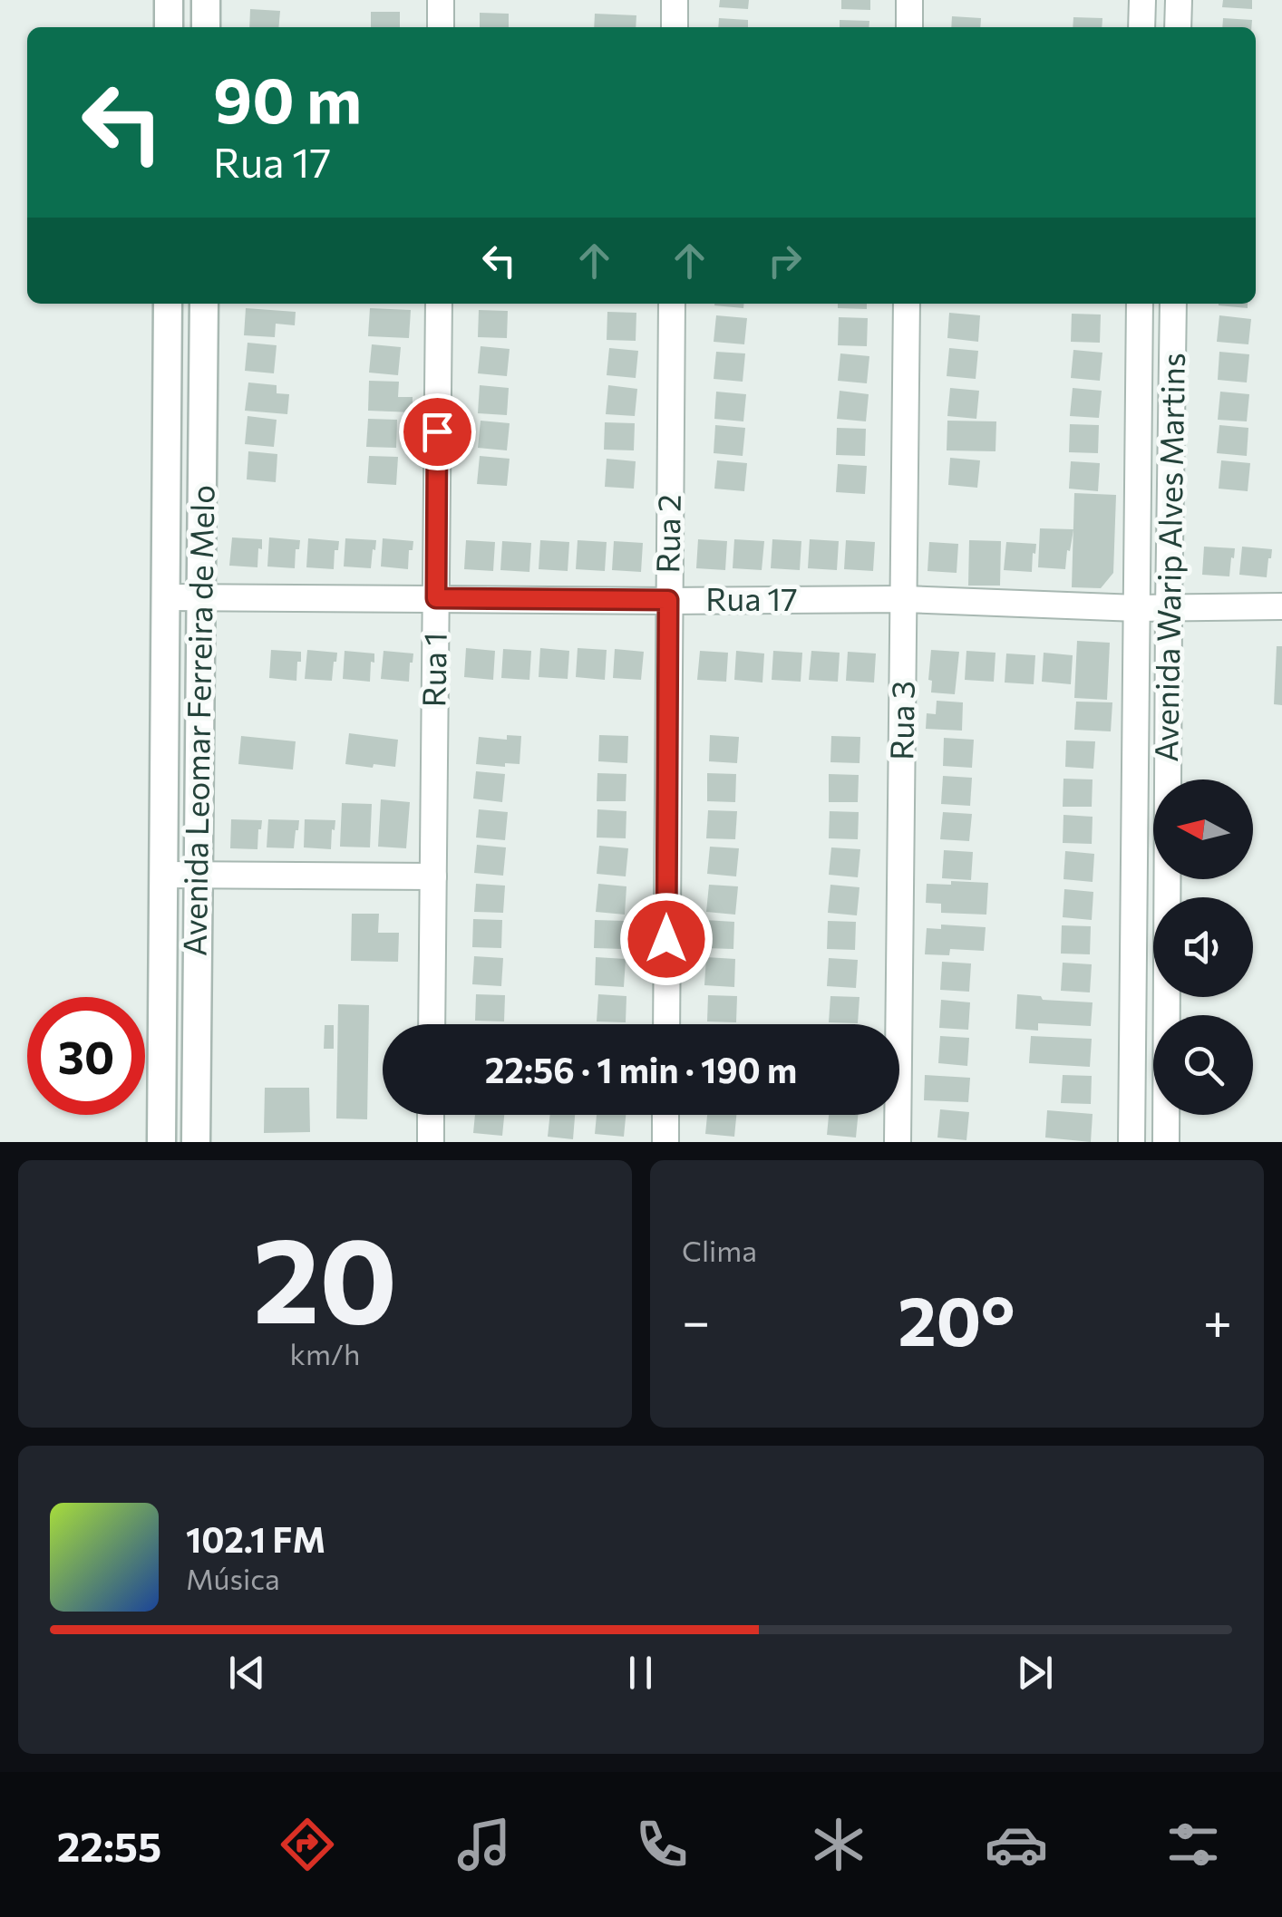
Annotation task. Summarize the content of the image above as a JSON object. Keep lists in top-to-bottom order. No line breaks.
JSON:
{"streets":{"street":["Rua 2","Avenida Warip Alves Martins","Rua 17","Rua 1","Avenida Leomar Ferreira de Melo","Rua 3"]},"crossings":[["Rua 2","Rua 17"],["Avenida Warip Alves Martins","Rua 17"],["Rua 17","Rua 1"],["Rua 17","Avenida Leomar Ferreira de Melo"],["Rua 17","Rua 3"]],"north":"left","page":{"turn":["90 m","Rua 17"],"limit":"30","trip":"22:56 · 1 min · 190 m","tile":[["20","km/h"],"Clima"],"heat":["−","20°","+"],"song":["102.1 FM","Música"],"tabs":"22:55"}}
